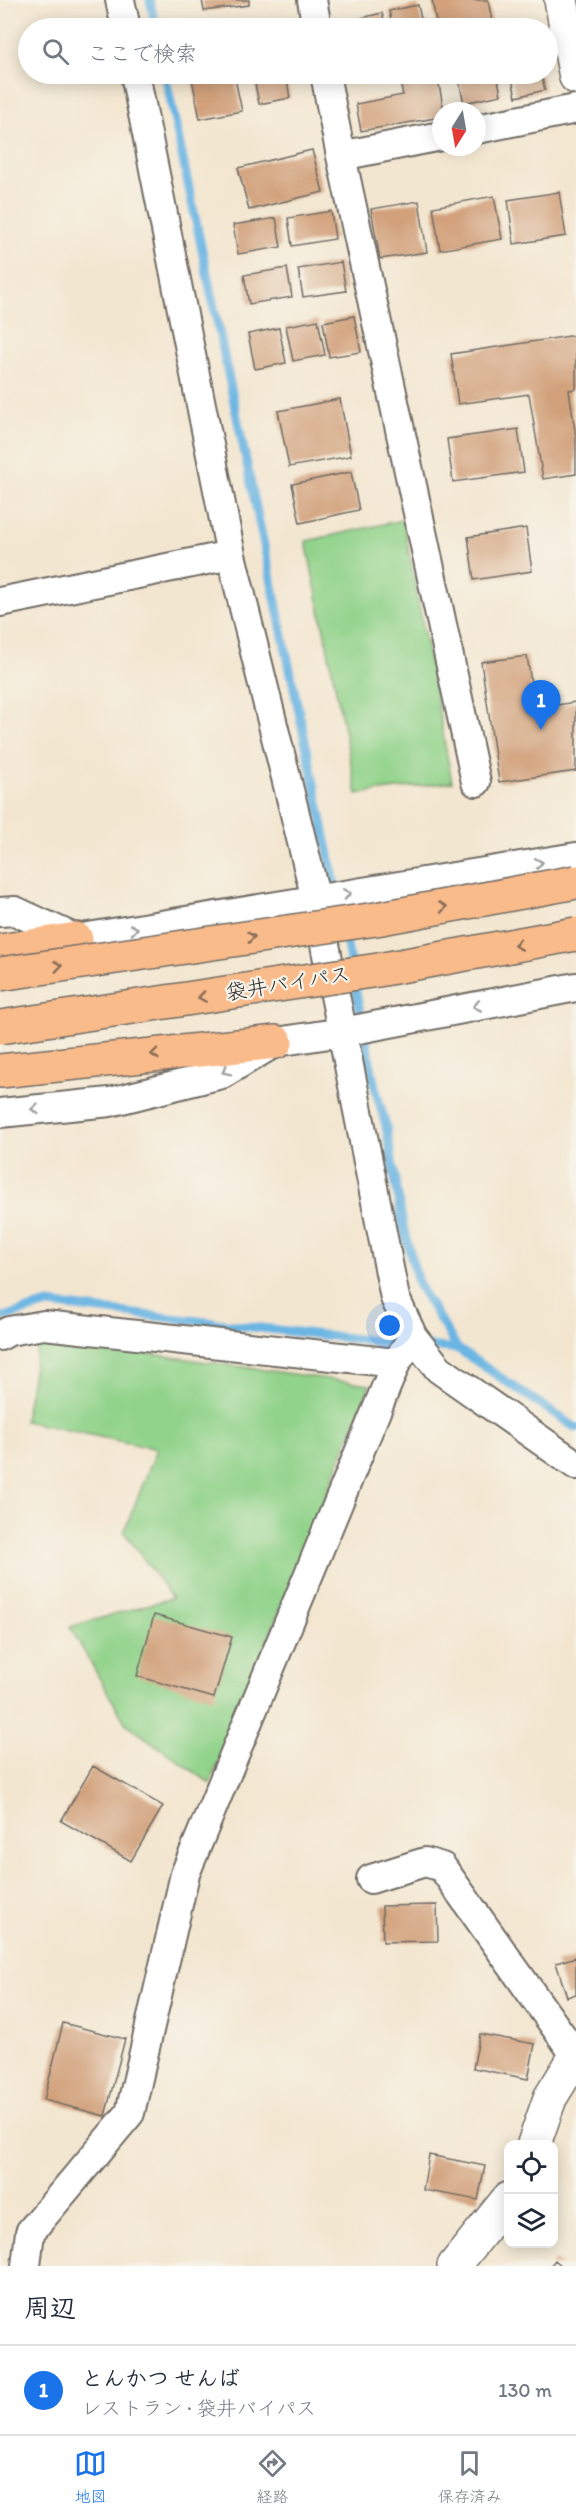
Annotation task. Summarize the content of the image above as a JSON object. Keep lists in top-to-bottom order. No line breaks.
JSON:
{"streets":{"highway":["袋井バイパス"]},"north":"bottom","page":{"search":"ここで検索","pins":"1","heading":"周辺","list":[{"mark":"1","name":"とんかつ せんば","note":"レストラン · 袋井バイパス","value":"130 m"}],"nav":["地図","経路","保存済み"]}}
